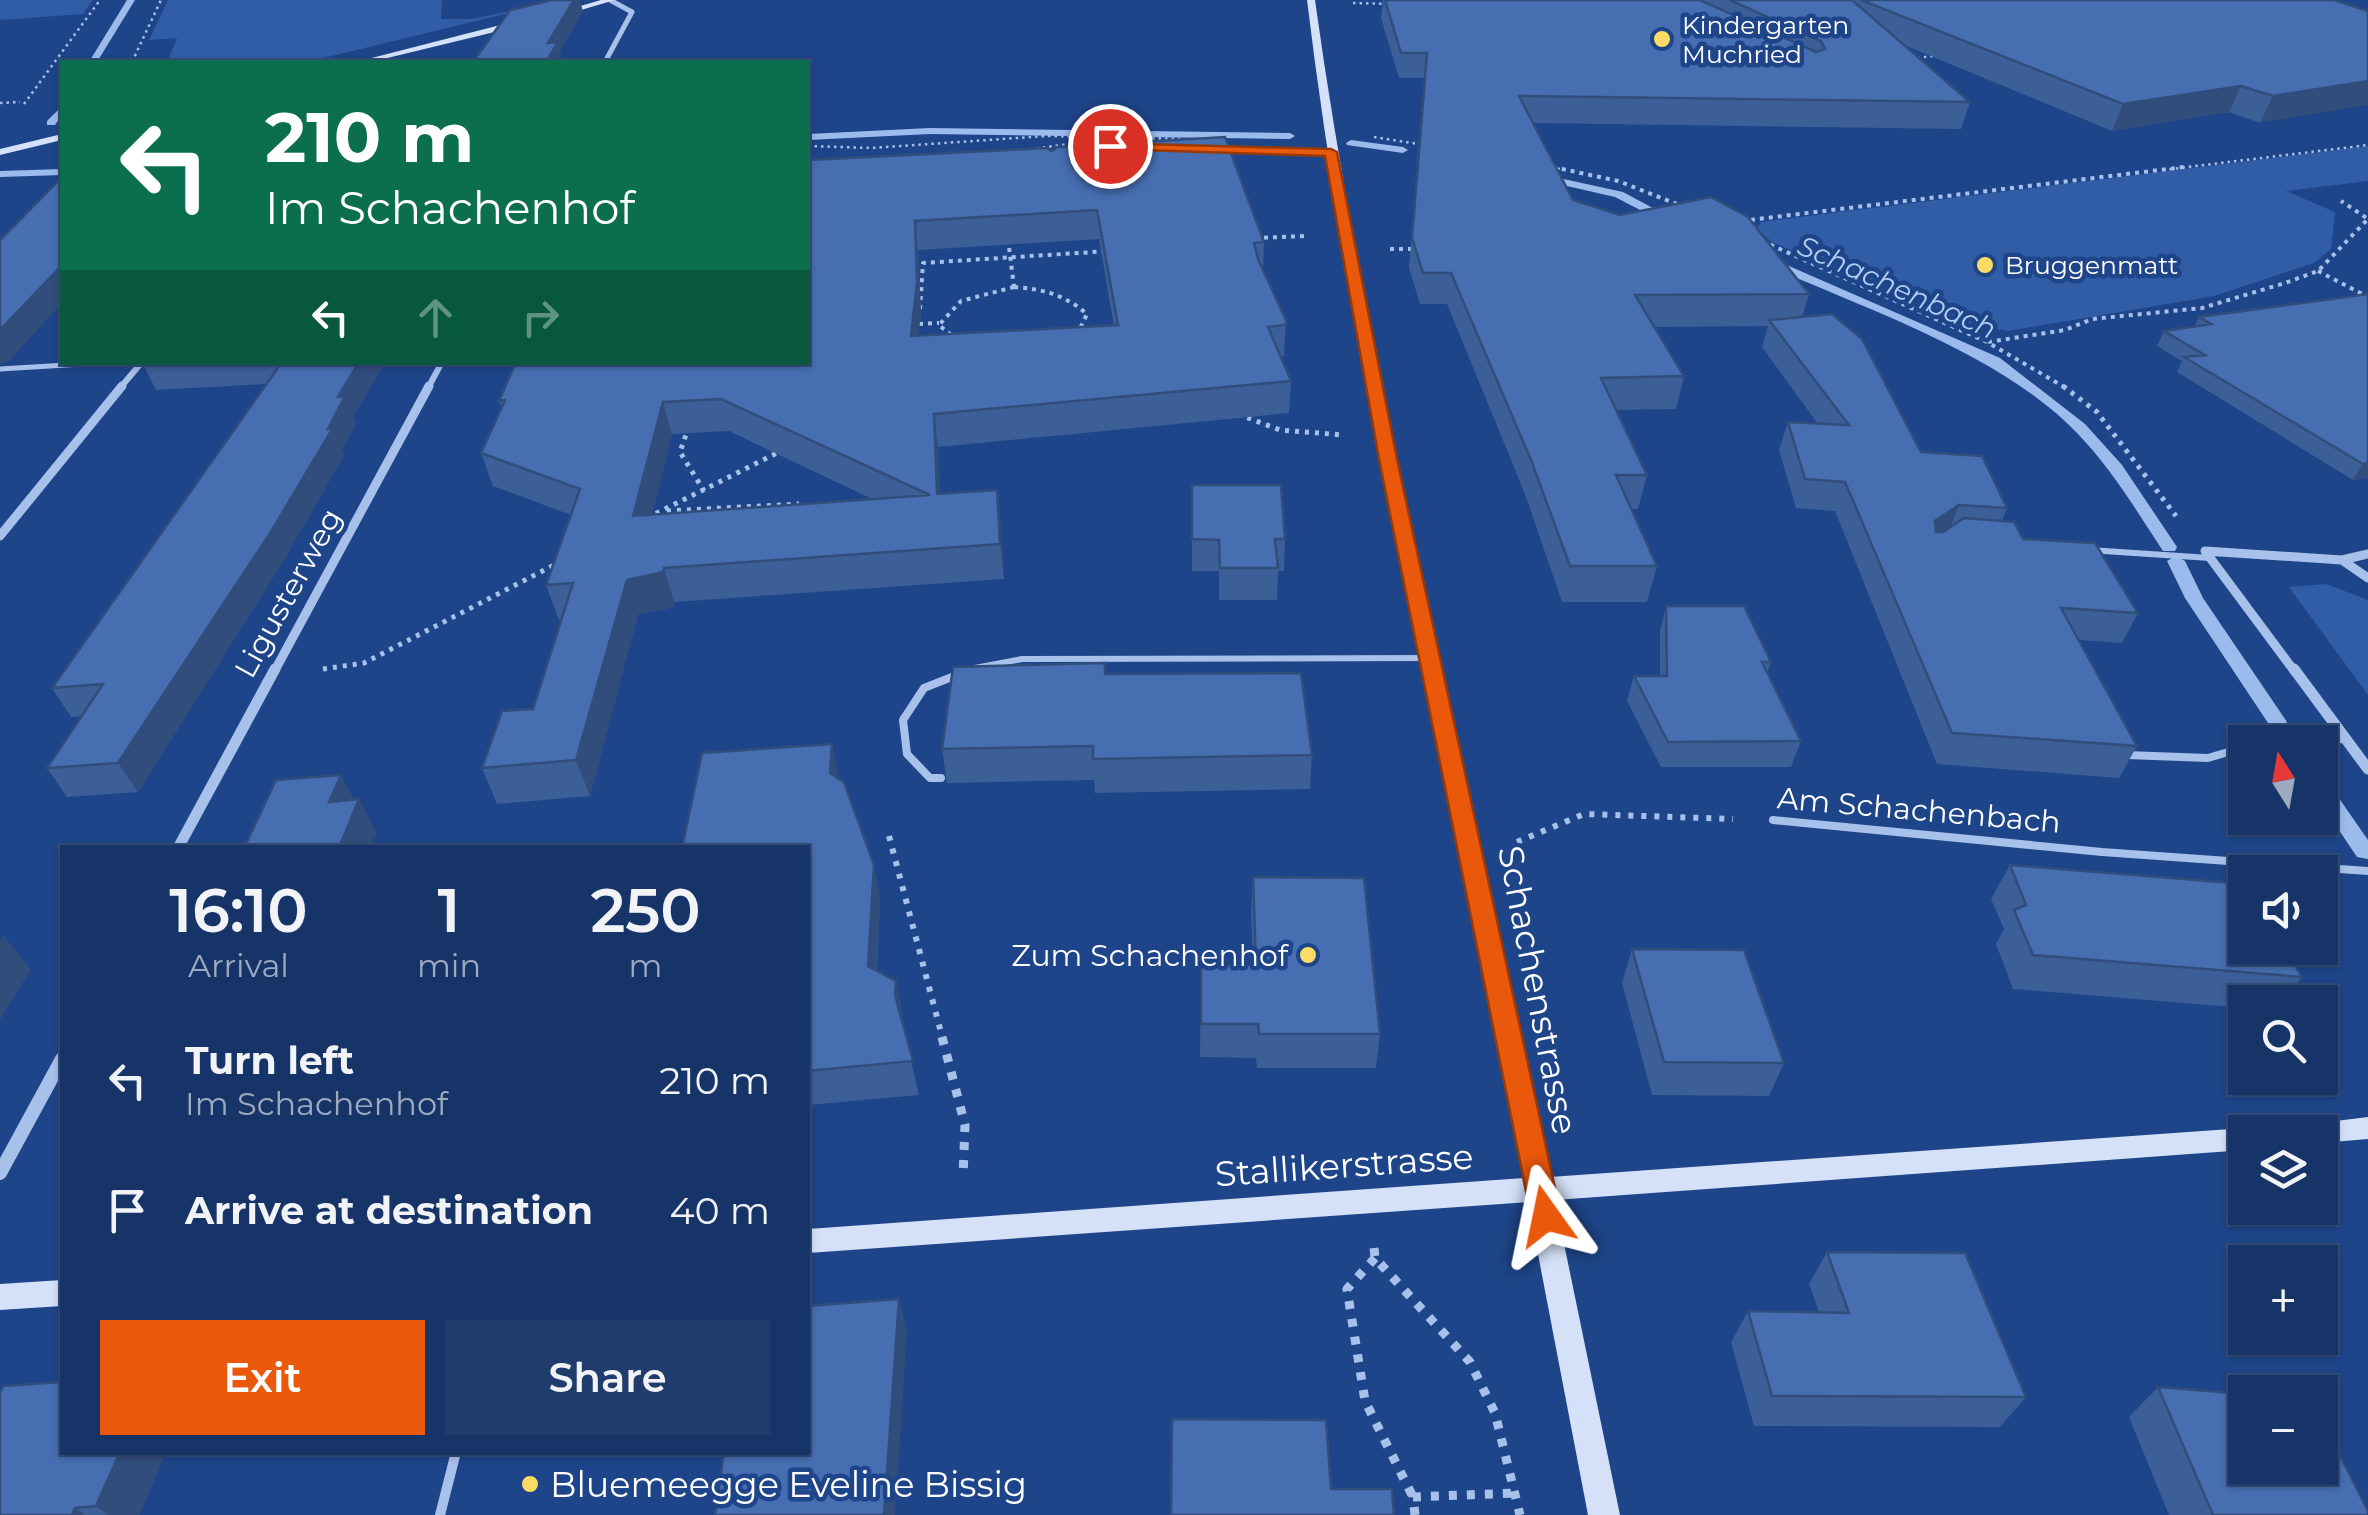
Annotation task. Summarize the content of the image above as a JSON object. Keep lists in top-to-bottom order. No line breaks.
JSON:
{"streets":{"street":["Ligusterweg","Schachenstrasse","Stallikerstrasse"],"lane":["Am Schachenbach"]},"crossings":[["Am Schachenbach","Schachenstrasse"],["Schachenstrasse","Stallikerstrasse"]],"water":["Schachenbach"],"places":["Kindergarten Muchried","Bruggenmatt","Zum Schachenhof","Bluemeegge Eveline Bissig"],"north":"top","page":{"turn":["210 m","Im Schachenhof"],"map_buttons":["+","−"],"eta":["16:10","Arrival","1","min","250","m"],"list":[{"name":"Turn left","note":"Im Schachenhof","value":"210 m"},{"name":"Arrive at destination","value":"40 m"}],"buttons":["Exit","Share"]}}
